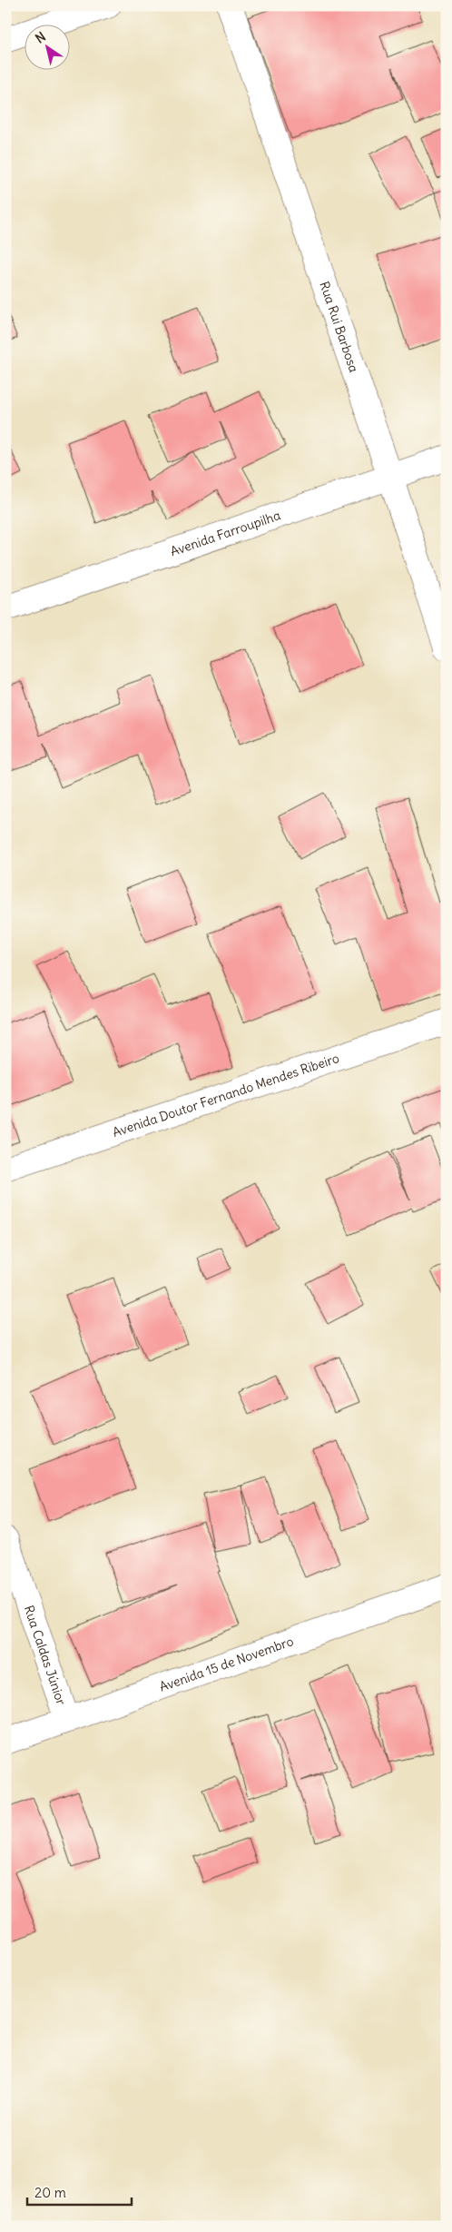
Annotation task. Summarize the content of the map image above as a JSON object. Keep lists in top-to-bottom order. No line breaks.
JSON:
{"streets":{"street":["Rua Rui Barbosa","Avenida Farroupilha","Avenida Doutor Fernando Mendes Ribeiro","Rua Caldas Júnior","Avenida 15 de Novembro"]},"crossings":[["Rua Rui Barbosa","Avenida Farroupilha"],["Rua Caldas Júnior","Avenida 15 de Novembro"]],"scale_bar":"20 m","north":"top left"}
